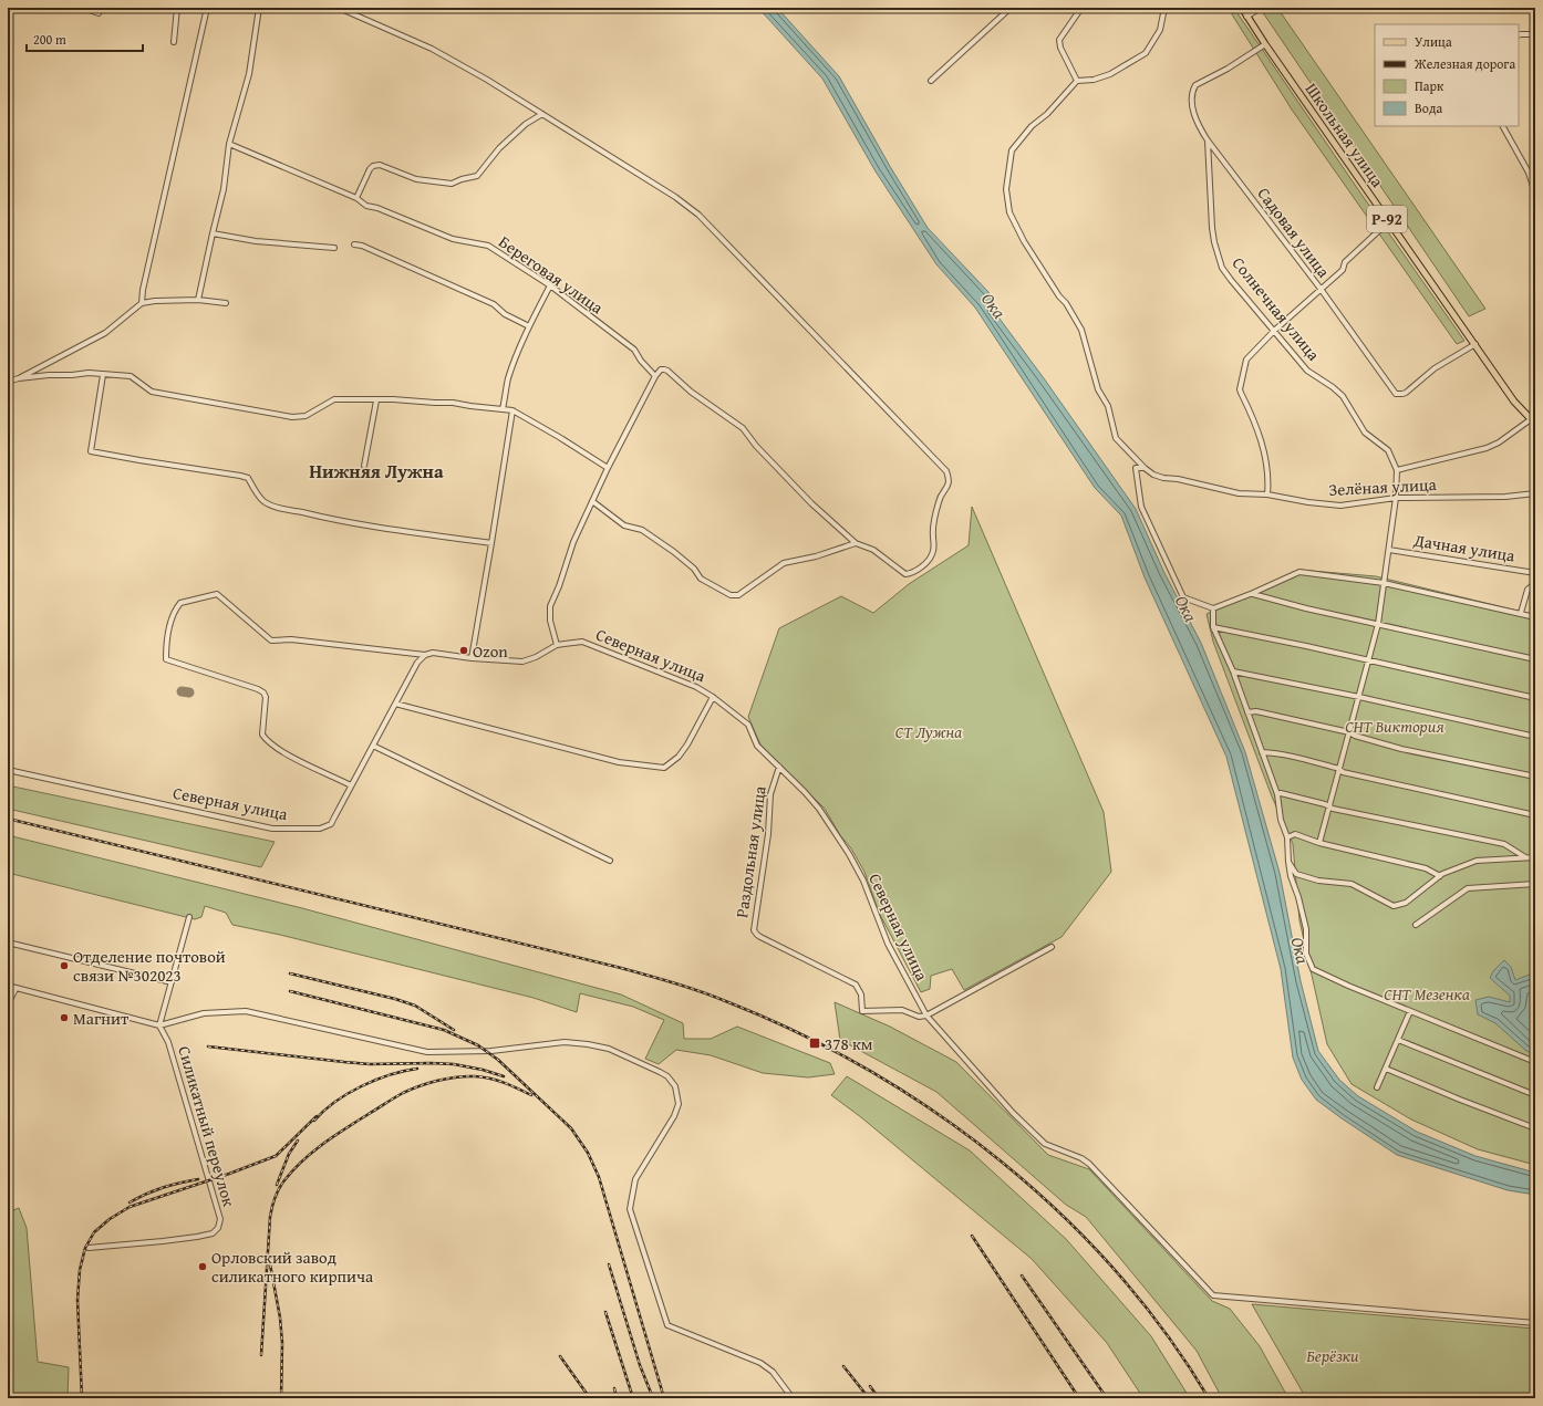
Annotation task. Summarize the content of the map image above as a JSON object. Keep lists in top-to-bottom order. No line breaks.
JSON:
{"streets":{"main road":["Школьная улица","Р-92"],"street":["Садовая улица","Береговая улица","Солнечная улица","Зелёная улица","Дачная улица","Северная улица","Раздольная улица","Силикатный переулок"]},"crossings":[["Школьная улица","Р-92"],["Школьная улица","Садовая улица"],["Садовая улица","Солнечная улица"],["Северная улица","Раздольная улица"]],"districts":["Нижняя Лужна"],"water":["Ока"],"parks":["СНТ Виктория","СТ Лужна","СНТ Мезенка","Берёзки"],"places":{"other":["Ozon","Отделение почтовой связи №302023","Магнит","Орловский завод силикатного кирпича"],"transit":["378 км"]},"legend":["Улица","Железная дорога","Парк","Вода"],"scale_bar":"200 m"}
